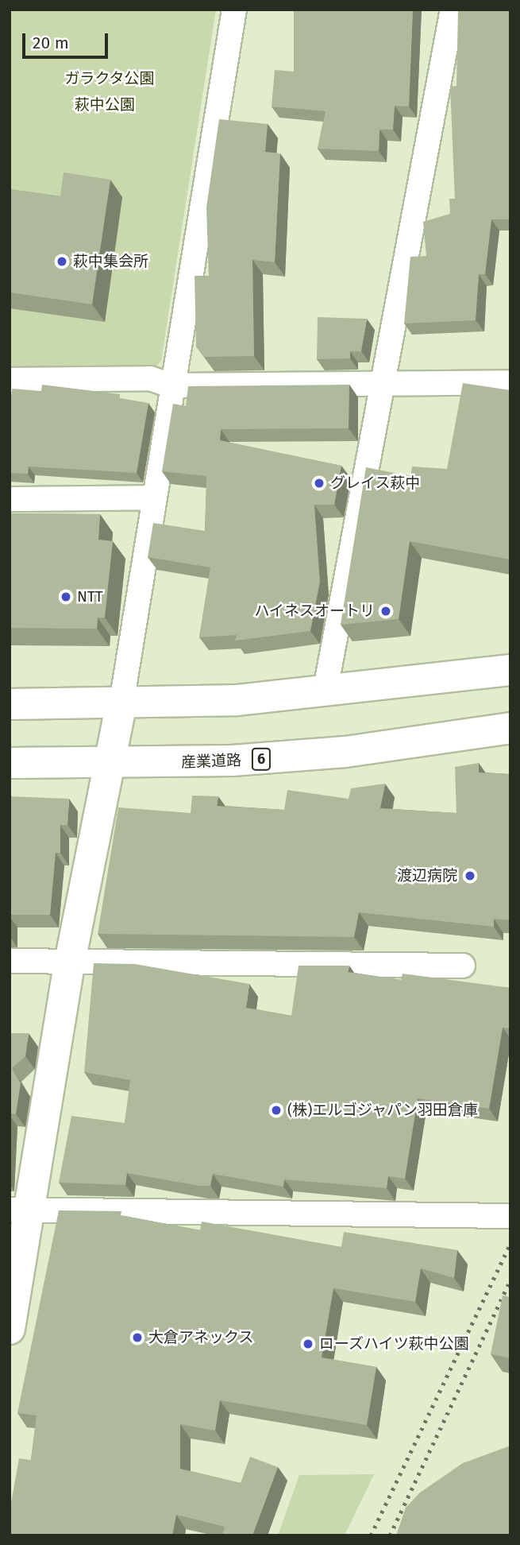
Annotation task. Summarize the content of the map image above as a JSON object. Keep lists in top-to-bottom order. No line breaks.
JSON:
{"streets":{"main road":["6","産業道路"]},"parks":["ガラクタ公園","萩中公園"],"places":["萩中集会所","グレイス萩中","NTT","ハイネスオートリ","渡辺病院","(株)エルゴジャパン羽田倉庫","大倉アネックス","ローズハイツ萩中公園"],"scale_bar":"20 m"}
